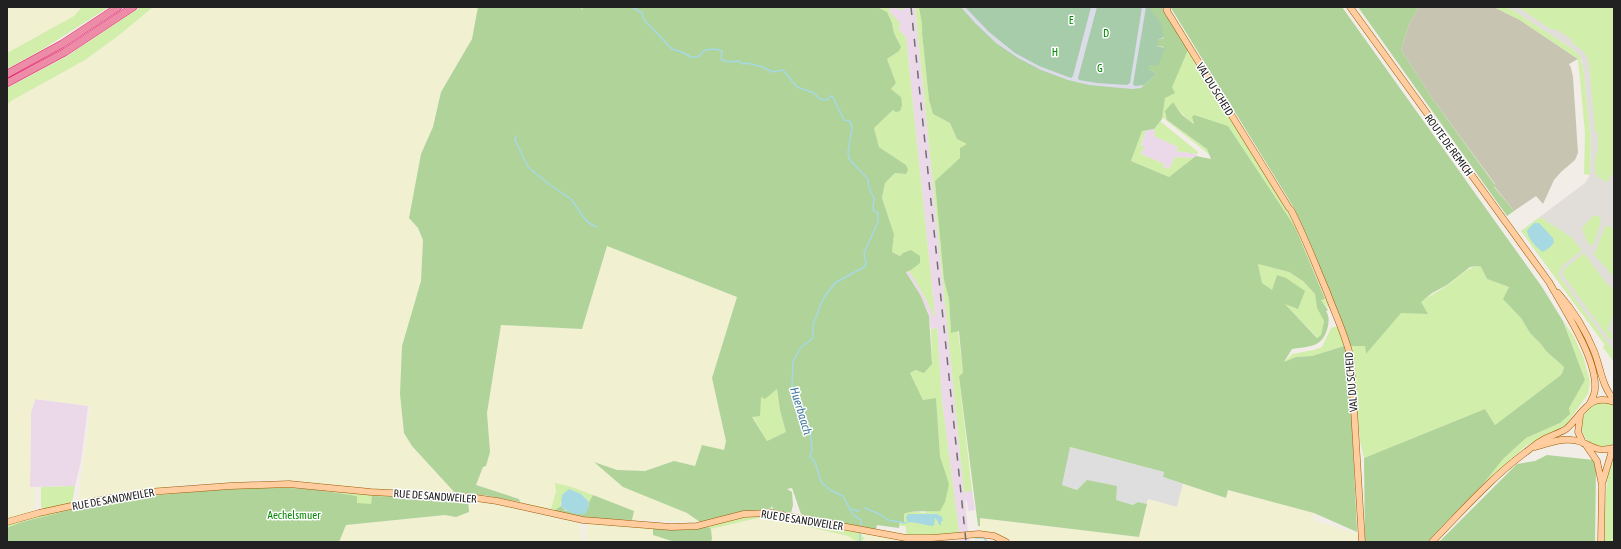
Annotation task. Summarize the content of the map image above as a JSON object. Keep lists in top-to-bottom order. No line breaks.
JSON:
{"streets":{"main road":["VAL DU SCHEID","ROUTE DE REMICH","RUE DE SANDWEILER"]},"water":["Huerbaach"],"parks":["E","D","H","G","Aechelsmuer"]}
